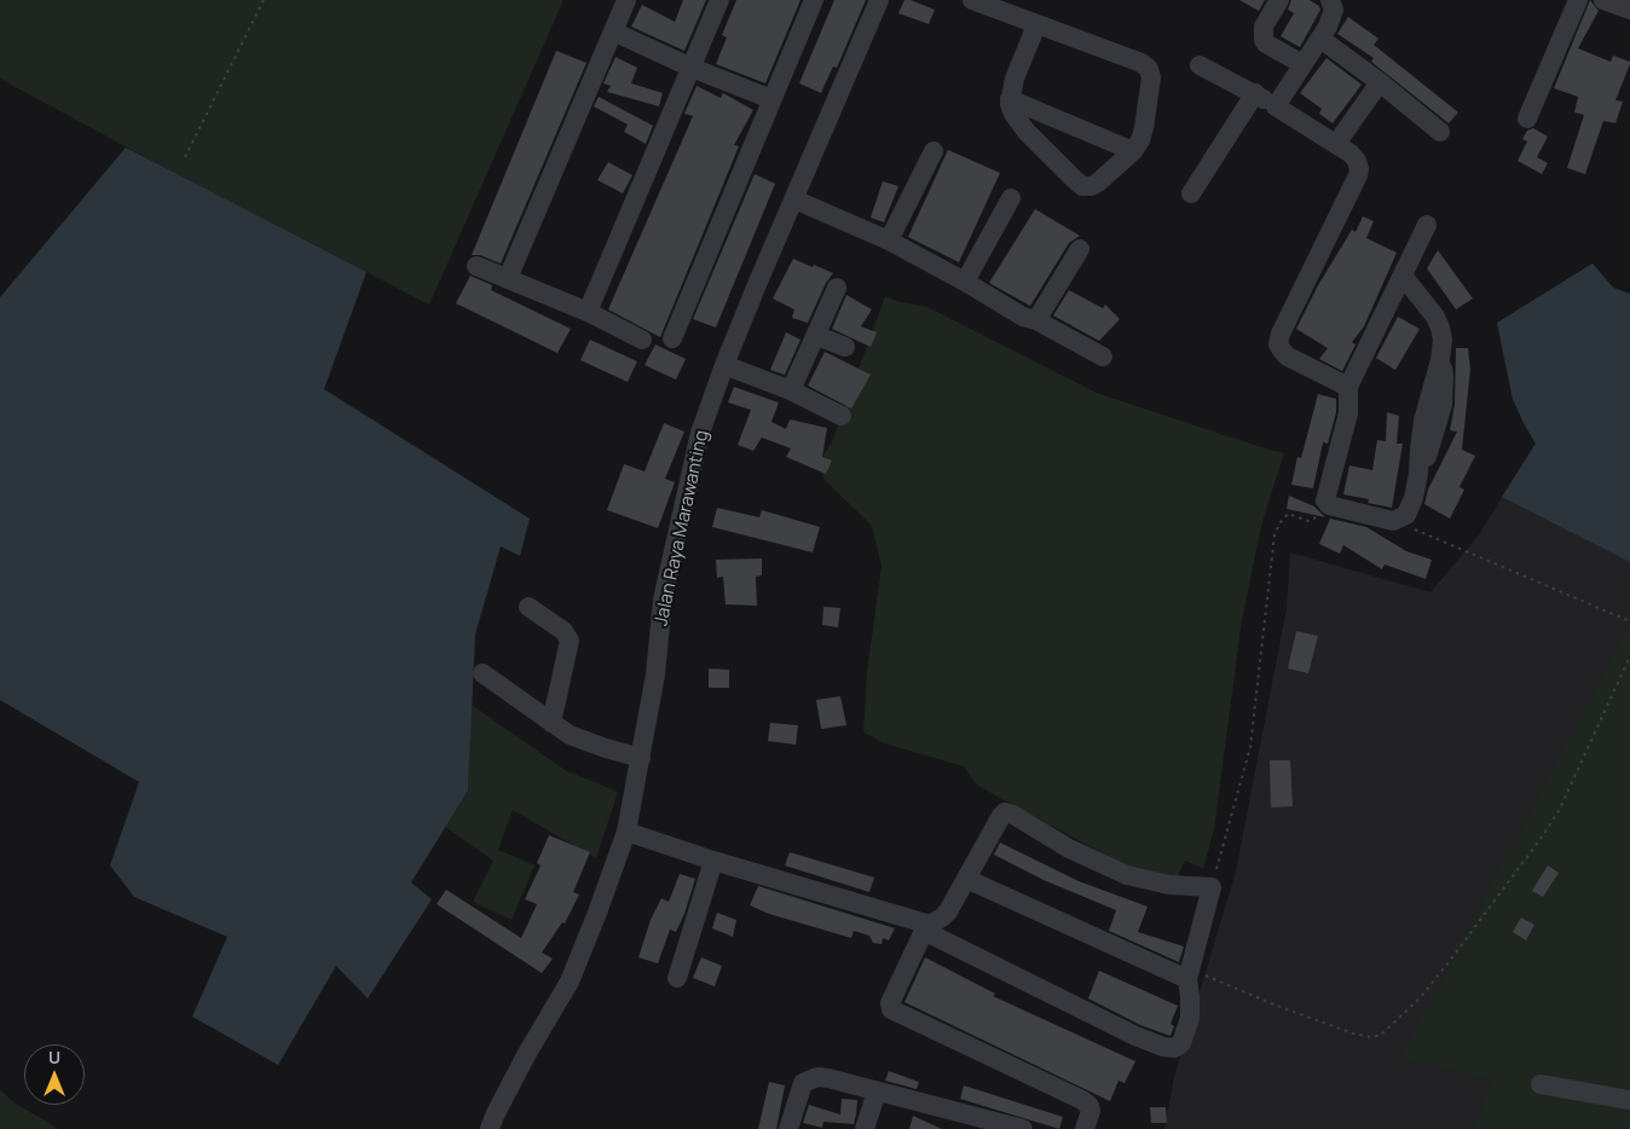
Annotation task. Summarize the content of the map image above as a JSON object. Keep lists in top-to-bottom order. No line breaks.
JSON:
{"streets":{"street":["Jalan Raya Marawanting"]},"north":"top"}
